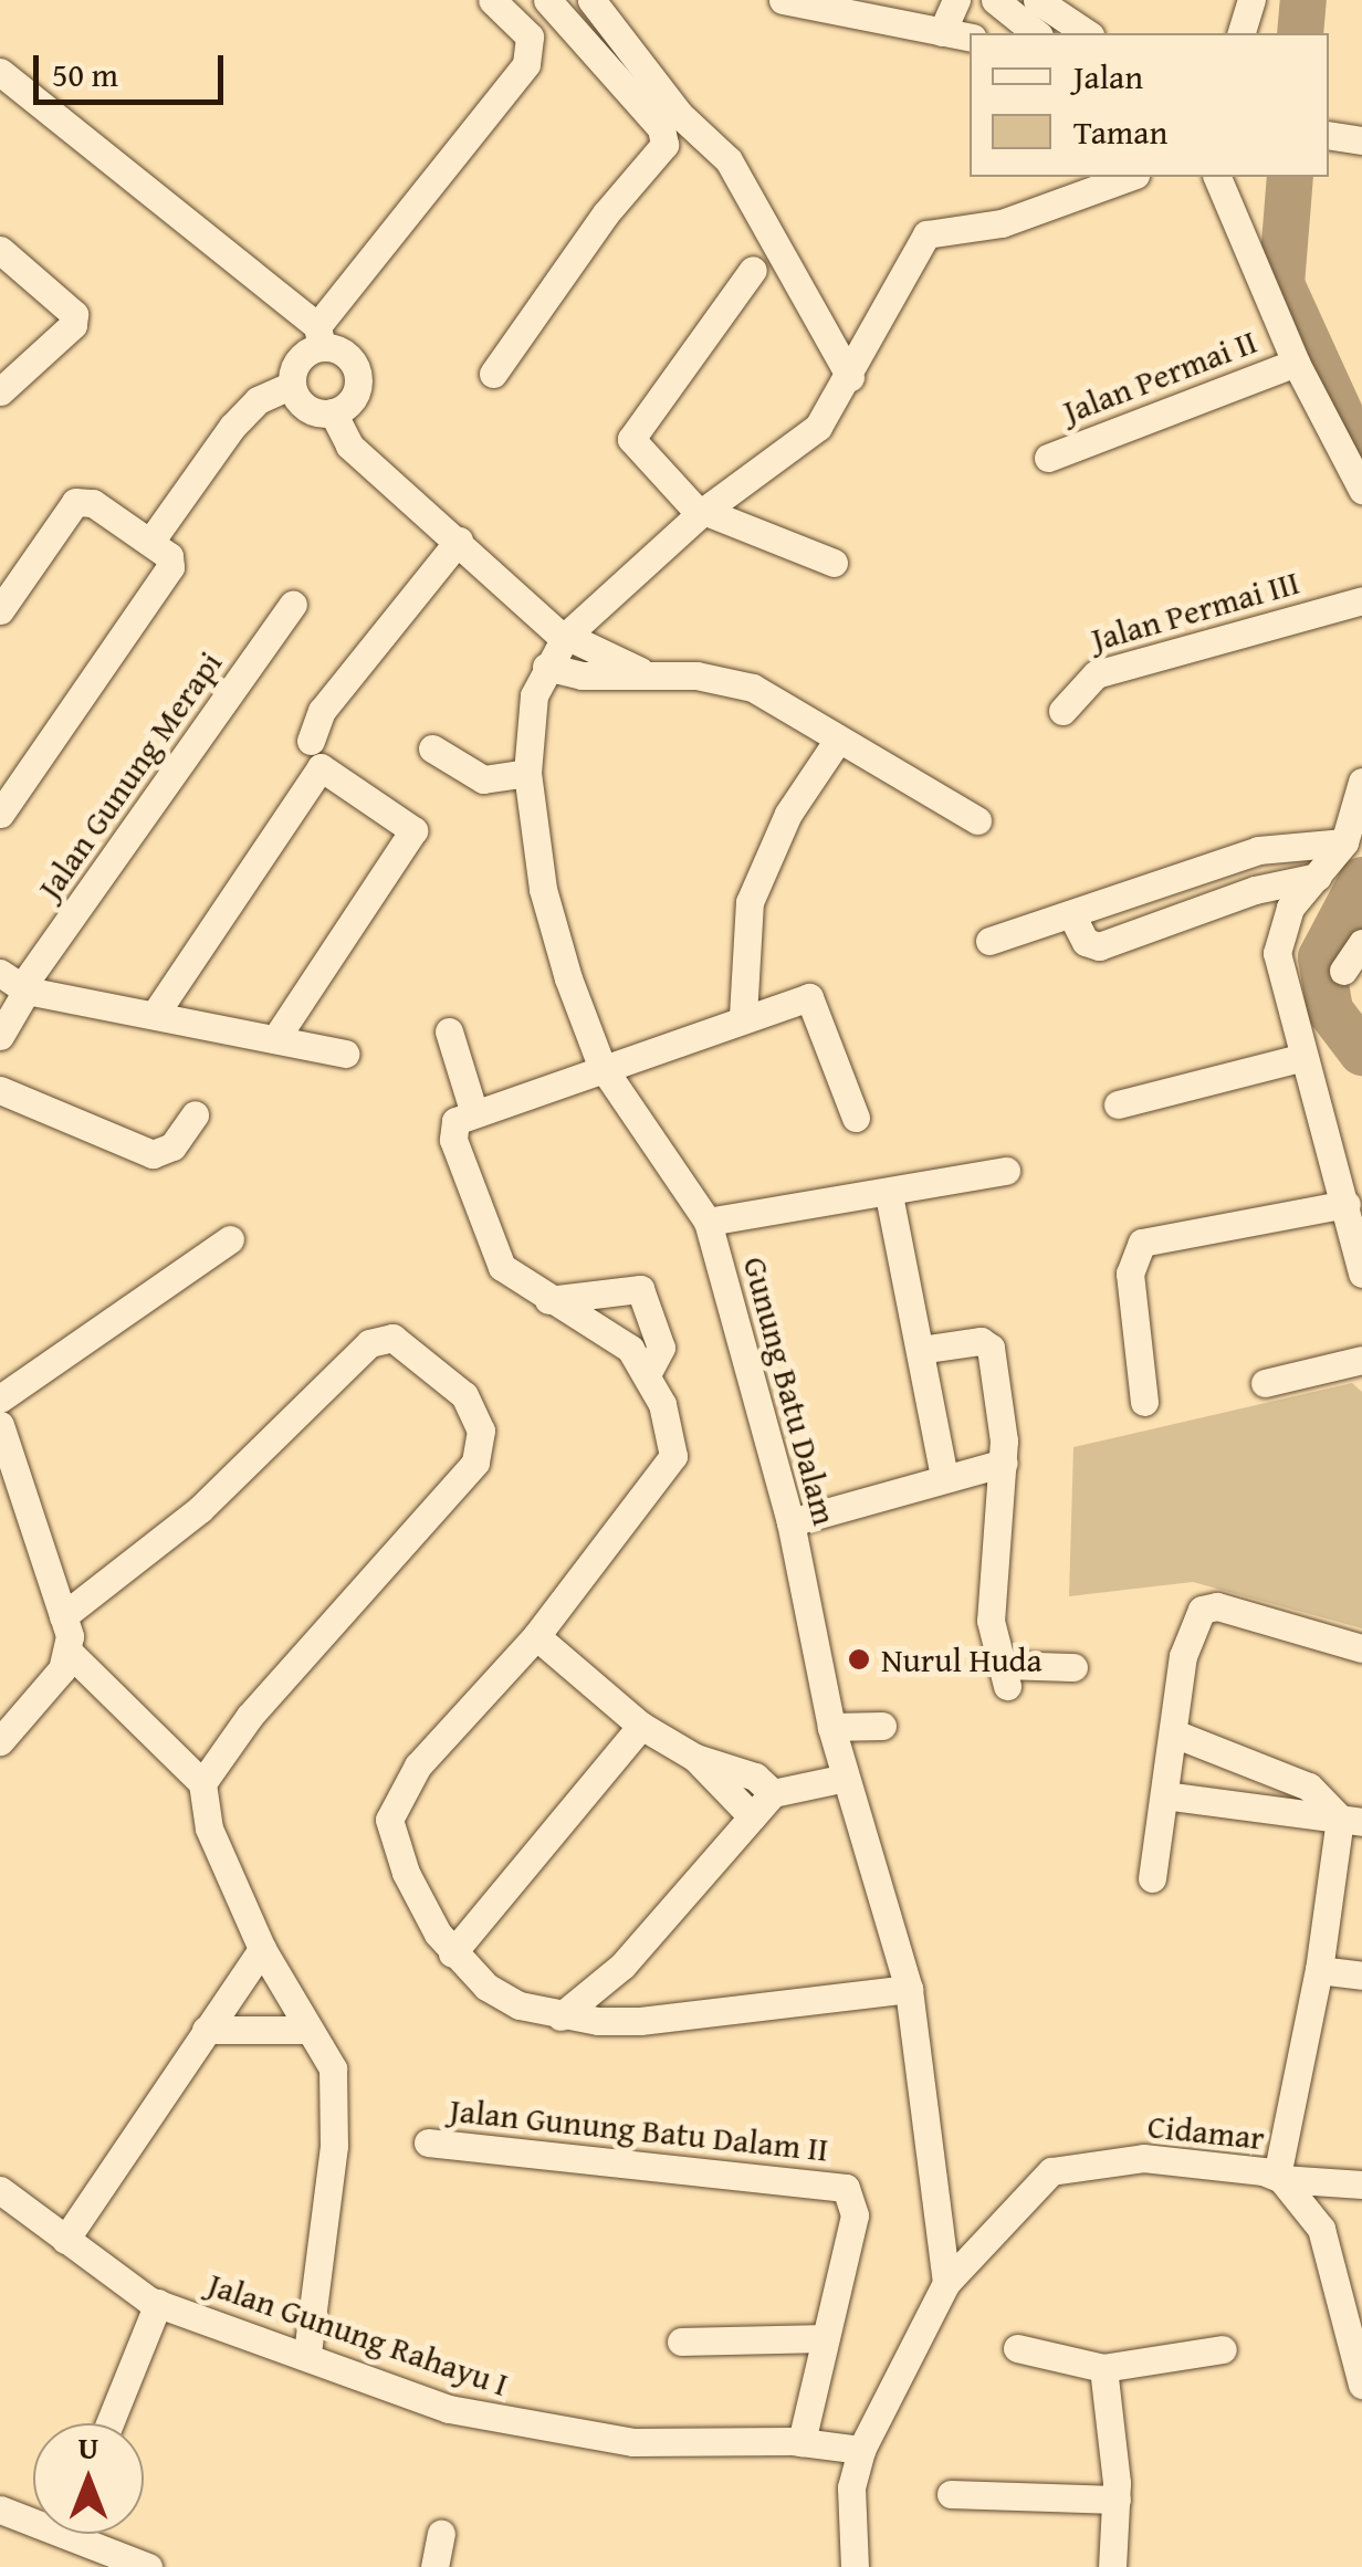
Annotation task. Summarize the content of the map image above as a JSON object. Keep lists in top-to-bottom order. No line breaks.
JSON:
{"streets":{"street":["Jalan Permai II","Jalan Permai III","Jalan Gunung Merapi","Gunung Batu Dalam","Jalan Gunung Batu Dalam II","Cidamar","Jalan Gunung Rahayu I"]},"crossings":[["Gunung Batu Dalam","Cidamar"],["Jalan Gunung Batu Dalam II","Jalan Gunung Rahayu I"]],"places":["Nurul Huda"],"legend":["Jalan","Taman"],"scale_bar":"50 m","north":"top"}
